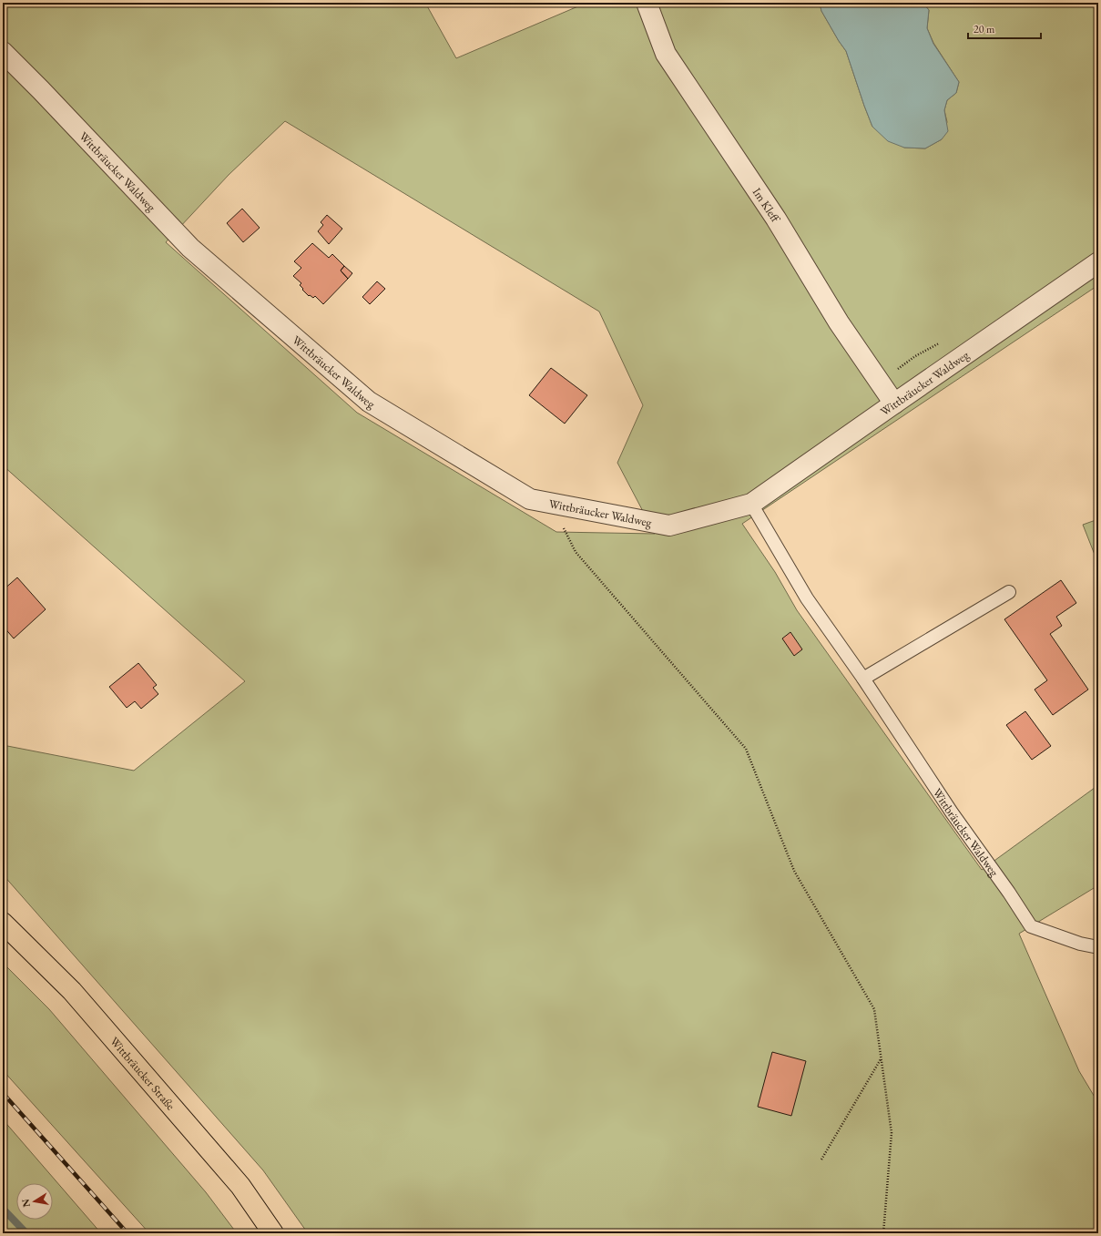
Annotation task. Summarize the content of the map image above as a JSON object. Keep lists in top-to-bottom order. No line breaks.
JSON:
{"streets":{"main road":["Wittbräucker Straße"],"street":["Wittbräucker Waldweg","Im Kleff"]},"crossings":[["Wittbräucker Waldweg","Im Kleff"]],"scale_bar":"20 m","north":"left"}
